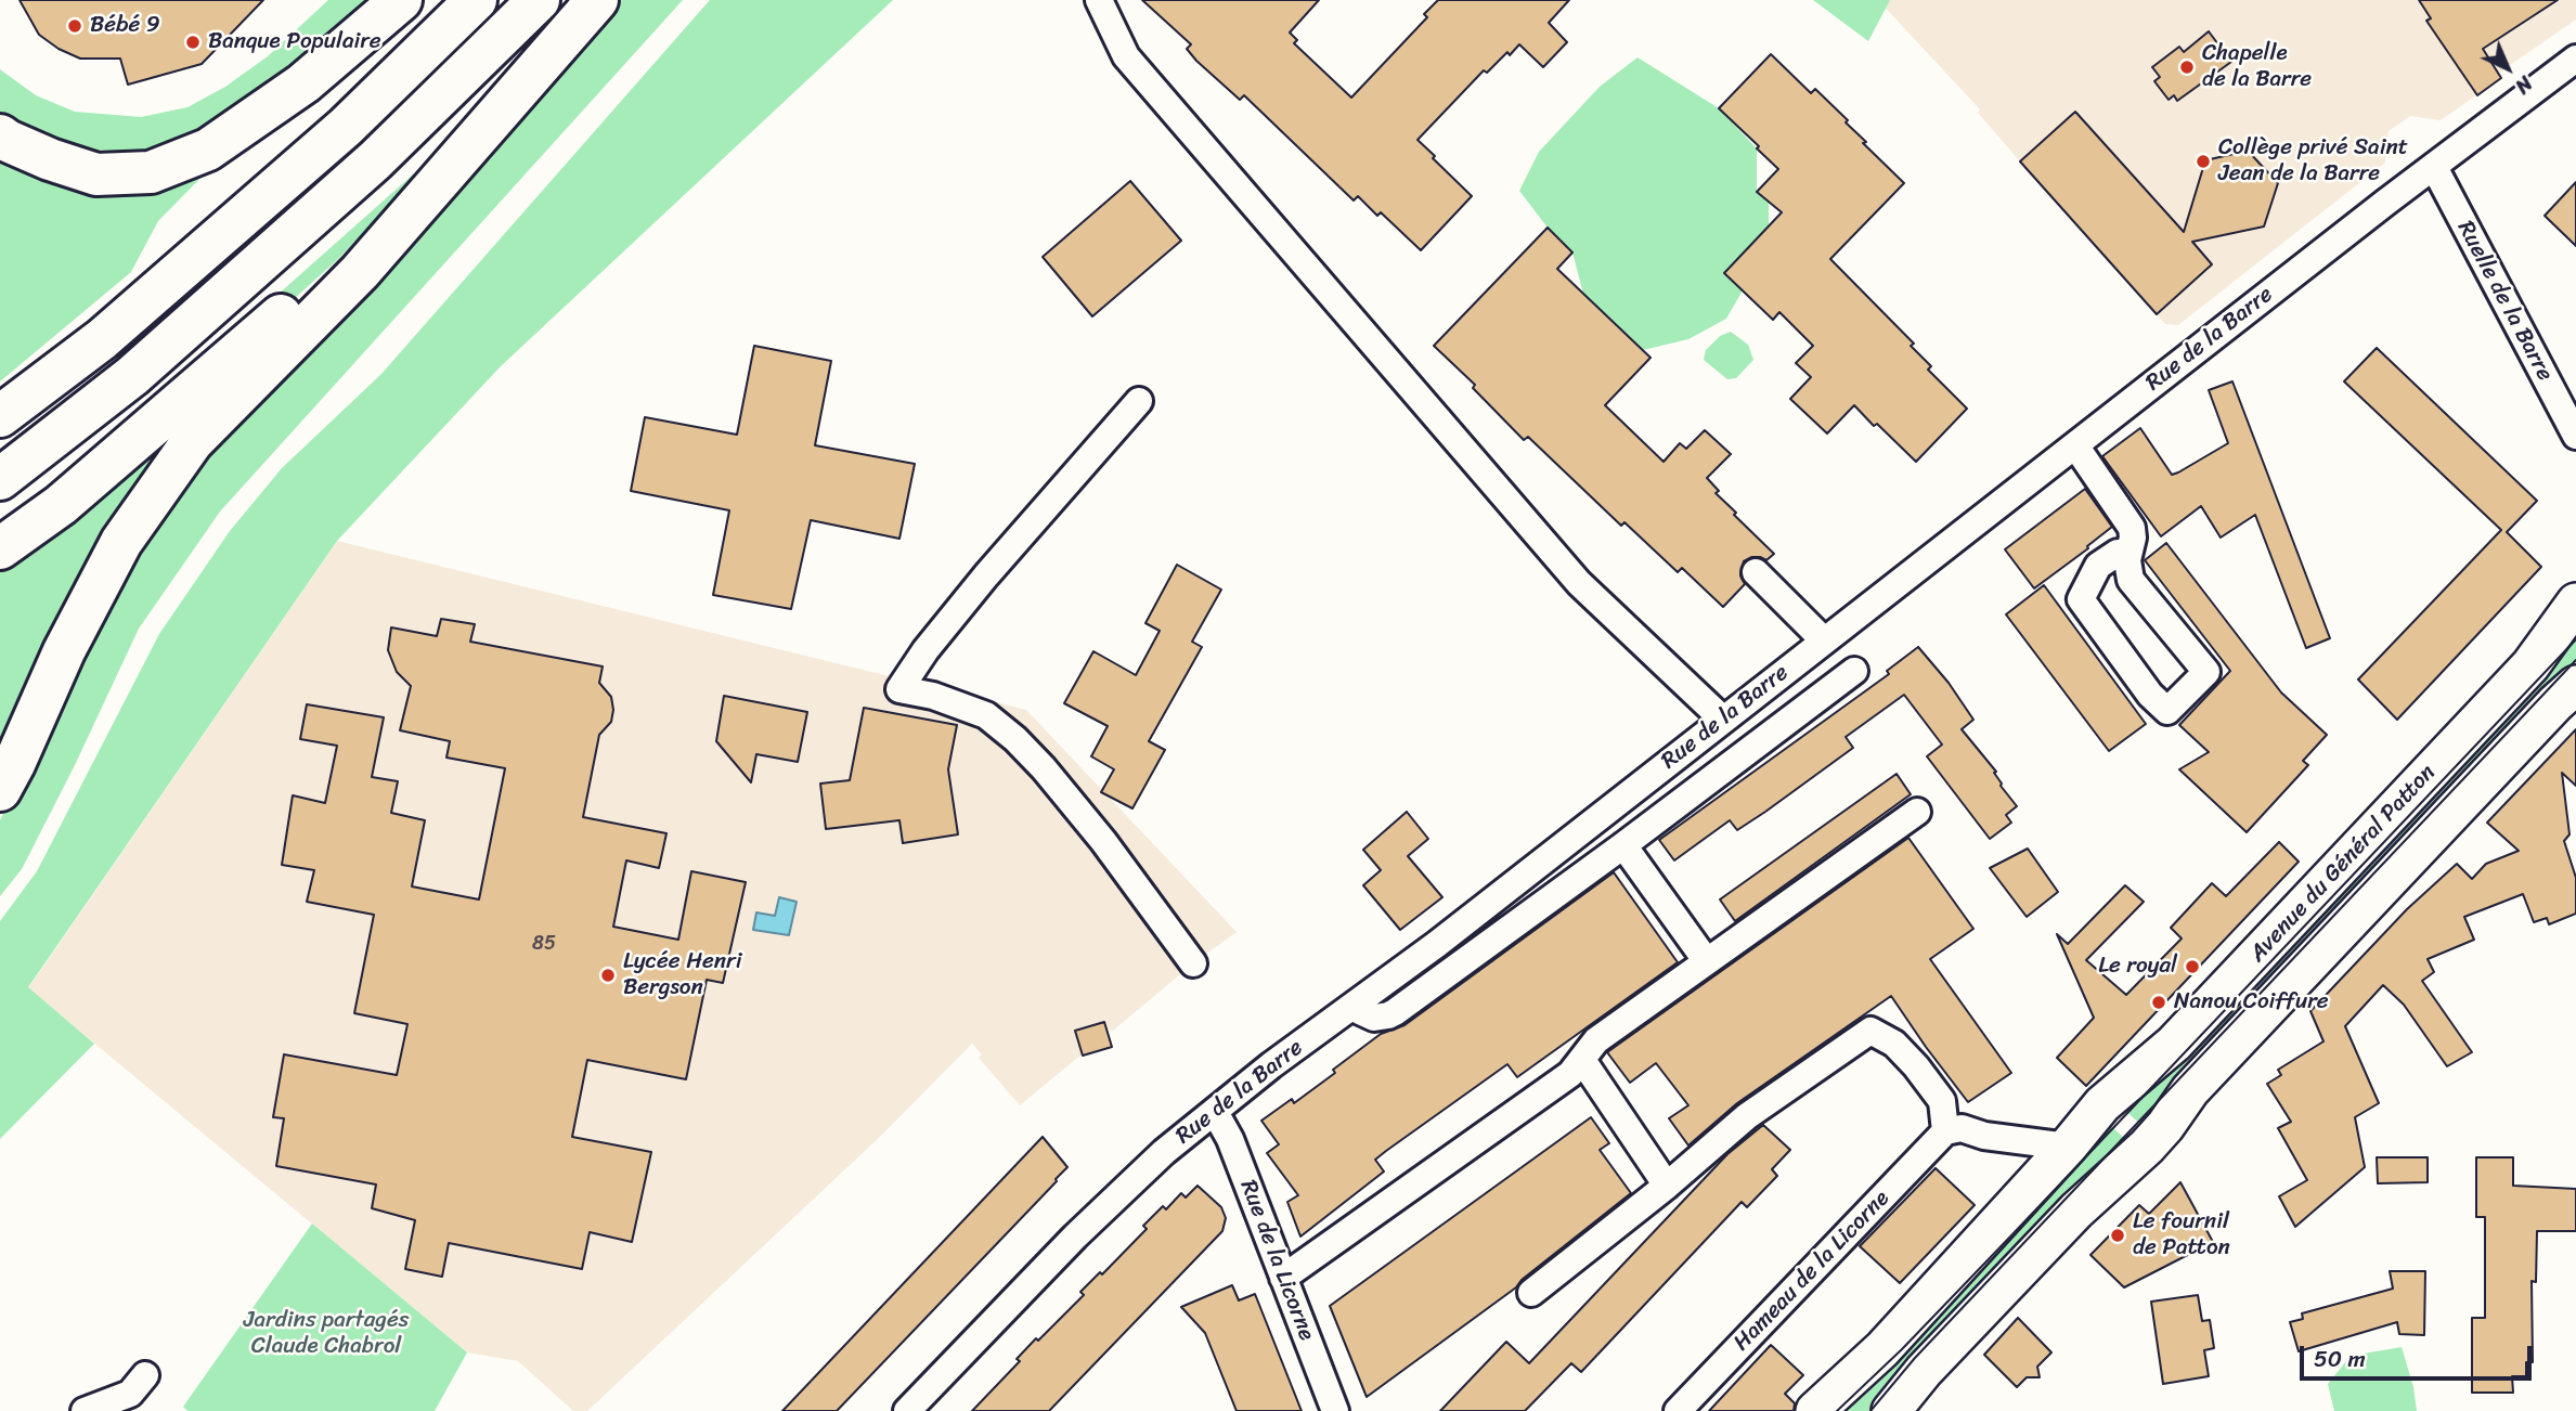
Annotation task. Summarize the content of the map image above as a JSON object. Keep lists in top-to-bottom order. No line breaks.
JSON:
{"streets":{"street":["Ruelle de la Barre","Rue de la Barre","Avenue du Général Patton","Rue de la Licorne","Hameau de la Licorne"]},"crossings":[["Ruelle de la Barre","Rue de la Barre"],["Rue de la Barre","Rue de la Licorne"]],"parks":["Jardins partagés Claude Chabrol"],"places":["Bébé 9","Banque Populaire","Chapelle de la Barre","Collège privé Saint Jean de la Barre","Le royal","Lycée Henri Bergson","Nanou Coiffure","Le fournil de Patton"],"house_numbers":["85"],"scale_bar":"50 m","north":"bottom right"}
